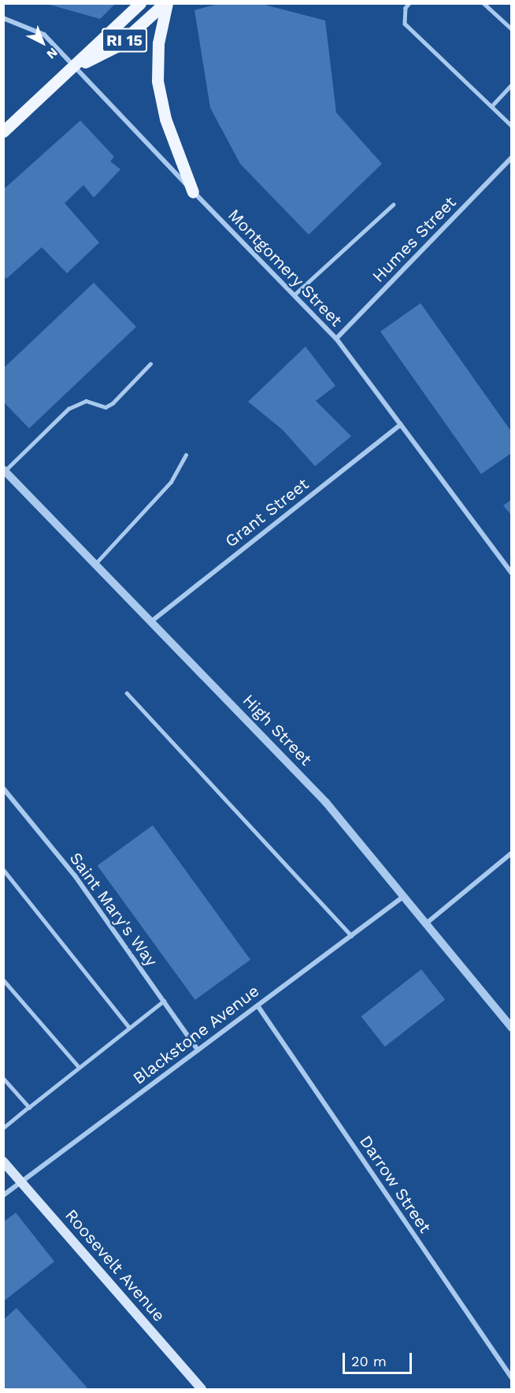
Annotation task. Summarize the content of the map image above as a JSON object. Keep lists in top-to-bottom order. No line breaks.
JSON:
{"streets":{"main road":["RI 15","Roosevelt Avenue"],"street":["Humes Street","Montgomery Street","Grant Street","High Street","Saint Mary's Way","Blackstone Avenue","Darrow Street"]},"crossings":[["RI 15","Montgomery Street"],["Humes Street","Montgomery Street"],["Montgomery Street","Grant Street"],["Grant Street","High Street"],["High Street","Blackstone Avenue"],["Saint Mary's Way","Blackstone Avenue"],["Blackstone Avenue","Darrow Street"],["Blackstone Avenue","Roosevelt Avenue"]],"scale_bar":"20 m","north":"bottom right"}
